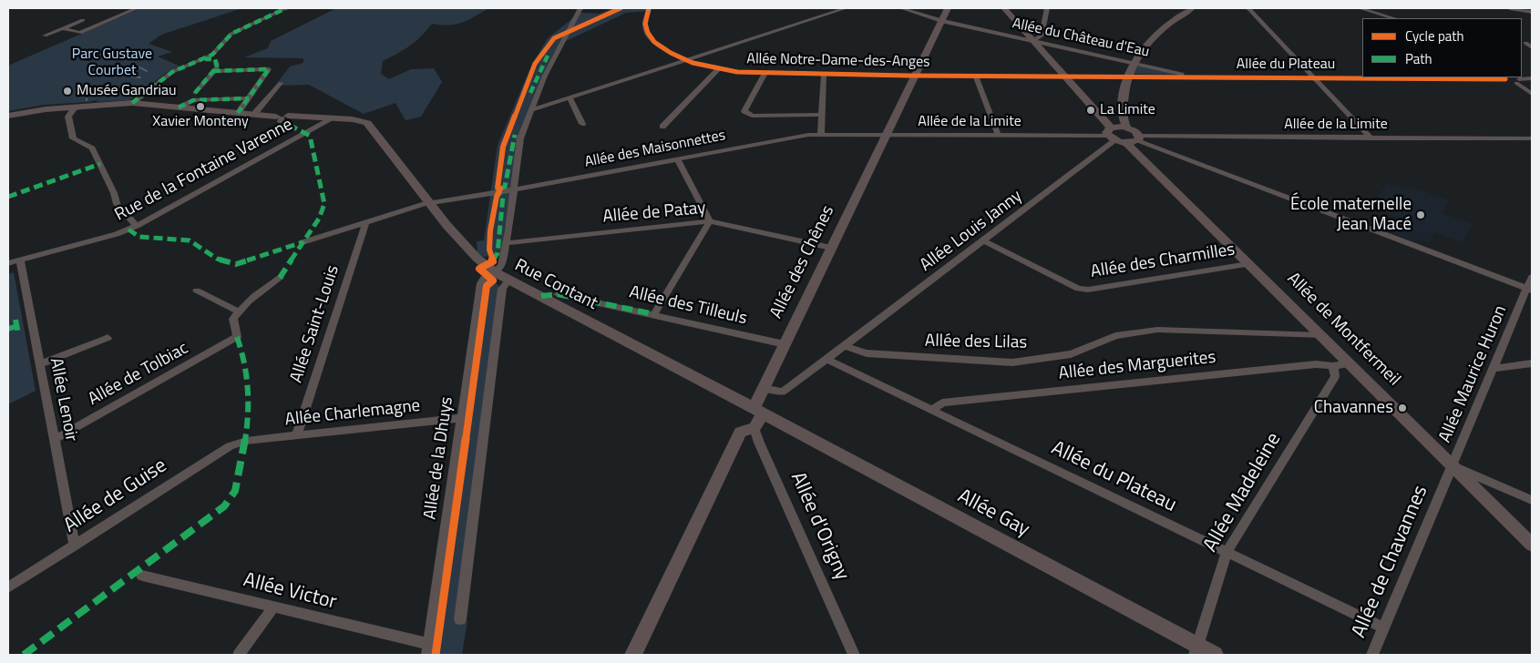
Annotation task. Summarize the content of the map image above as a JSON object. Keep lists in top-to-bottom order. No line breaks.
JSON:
{"streets":{"main road":["Allée des Chênes","Rue Contant","Allée de Montfermeil","Allée Gay"],"street":["Allée du Château d'Eau","Allée Notre-Dame-des-Anges","Allée du Plateau","Allée de la Limite","Allée des Maisonnettes","Rue de la Fontaine Varenne","Allée de Patay","Allée Louis Janny","Allée des Charmilles","Allée des Tilleuls","Allée Saint-Louis","Allée des Lilas","Allée des Marguerites","Allée de Tolbiac","Allée Maurice Huron","Allée Lenoir","Allée Charlemagne","Allée de la Dhuys","Allée Madeleine","Allée de Guise","Allée d'Origny","Allée de Chavannes","Allée Victor"]},"crossings":[["Allée du Château d'Eau","Allée du Plateau"],["Allée du Château d'Eau","Allée des Chênes"],["Allée du Château d'Eau","Allée de Montfermeil"],["Allée Notre-Dame-des-Anges","Allée du Plateau"],["Allée Notre-Dame-des-Anges","Allée des Chênes"],["Allée Notre-Dame-des-Anges","Allée de Montfermeil"],["Allée du Plateau","Allée Louis Janny"],["Allée du Plateau","Allée de Montfermeil"],["Allée du Plateau","Allée des Marguerites"],["Allée du Plateau","Allée Madeleine"],["Allée du Plateau","Allée de Chavannes"],["Allée de la Limite","Allée des Maisonnettes"],["Allée de la Limite","Allée Louis Janny"],["Allée de la Limite","Allée des Chênes"],["Allée de la Limite","Allée de Montfermeil"],["Allée des Maisonnettes","Allée des Chênes"],["Allée des Maisonnettes","Rue Contant"],["Allée des Maisonnettes","Allée Saint-Louis"],["Allée des Maisonnettes","Allée de la Dhuys"],["Rue de la Fontaine Varenne","Rue Contant"],["Rue de la Fontaine Varenne","Allée Lenoir"],["Allée de Patay","Allée des Chênes"],["Allée de Patay","Allée de la Dhuys"],["Allée Louis Janny","Allée des Charmilles"],["Allée Louis Janny","Allée des Chênes"],["Allée Louis Janny","Allée de Montfermeil"],["Allée Louis Janny","Allée des Lilas"],["Allée des Charmilles","Allée de Montfermeil"],["Allée des Chênes","Rue Contant"],["Allée des Chênes","Allée des Tilleuls"],["Allée des Chênes","Allée Gay"],["Rue Contant","Allée de la Dhuys"],["Rue Contant","Allée Gay"],["Allée Saint-Louis","Allée Charlemagne"],["Allée de Montfermeil","Allée des Lilas"],["Allée de Montfermeil","Allée des Marguerites"],["Allée de Montfermeil","Allée Maurice Huron"],["Allée des Marguerites","Allée Madeleine"],["Allée de Tolbiac","Allée Lenoir"],["Allée Maurice Huron","Allée de Chavannes"],["Allée Lenoir","Allée de Guise"],["Allée Charlemagne","Allée de la Dhuys"],["Allée Charlemagne","Allée de Guise"],["Allée de la Dhuys","Allée Victor"],["Allée Madeleine","Allée Gay"]],"parks":["Parc Gustave Courbet"],"places":["Musée Gandriau","Xavier Monteny","La Limite","École maternelle Jean Macé","Chavannes"],"legend":["Cycle path","Path"]}
